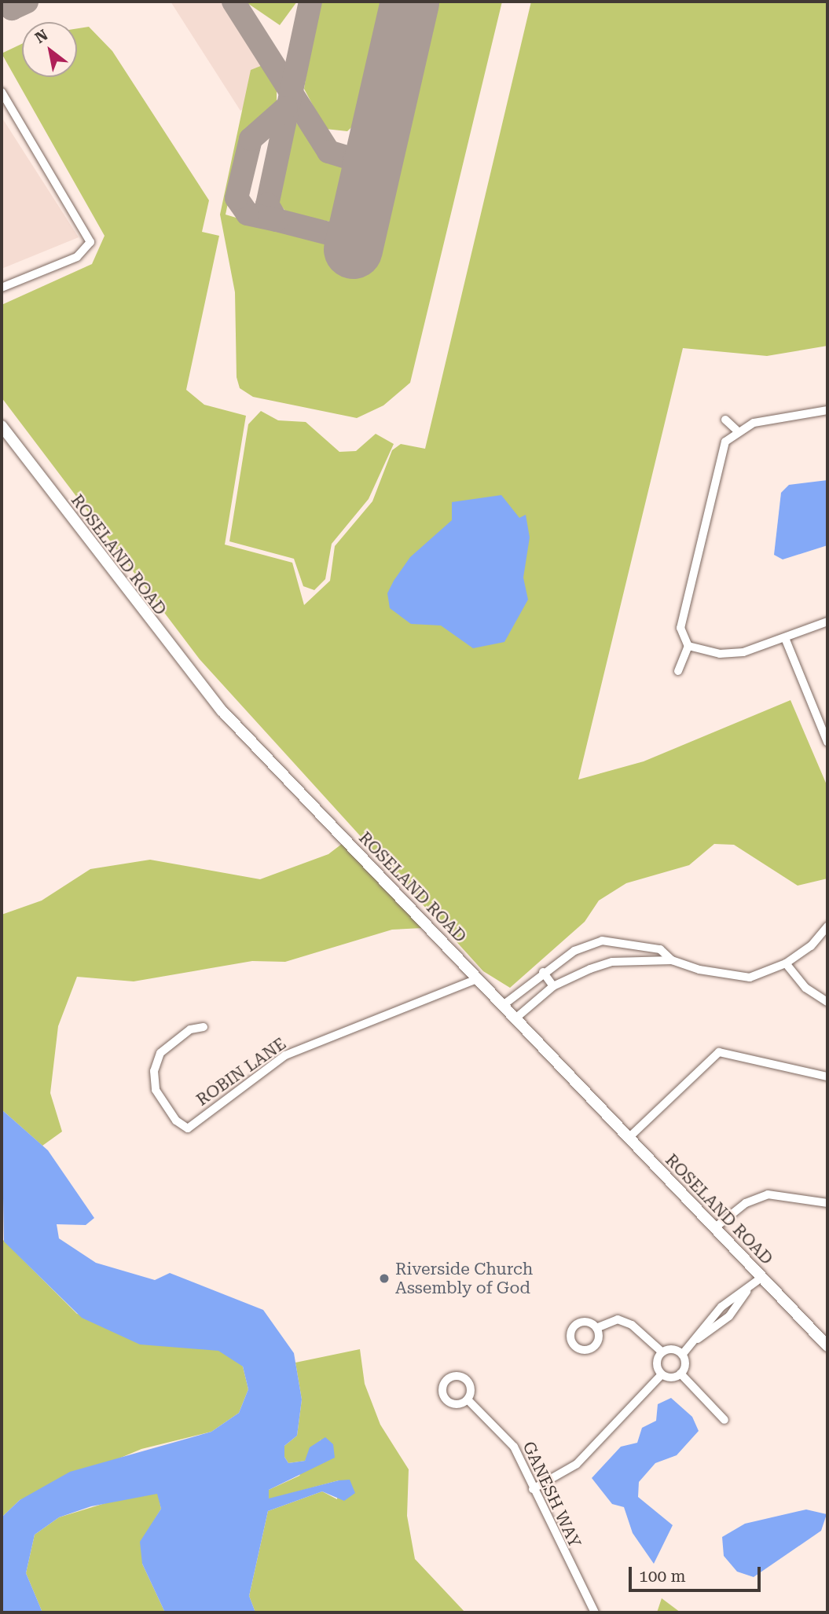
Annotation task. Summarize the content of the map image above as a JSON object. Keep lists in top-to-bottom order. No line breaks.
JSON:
{"streets":{"main road":["ROSELAND ROAD"],"street":["ROBIN LANE","GANESH WAY"]},"crossings":[["ROSELAND ROAD","ROBIN LANE"]],"places":["Riverside Church Assembly of God"],"scale_bar":"100 m","north":"top left"}
